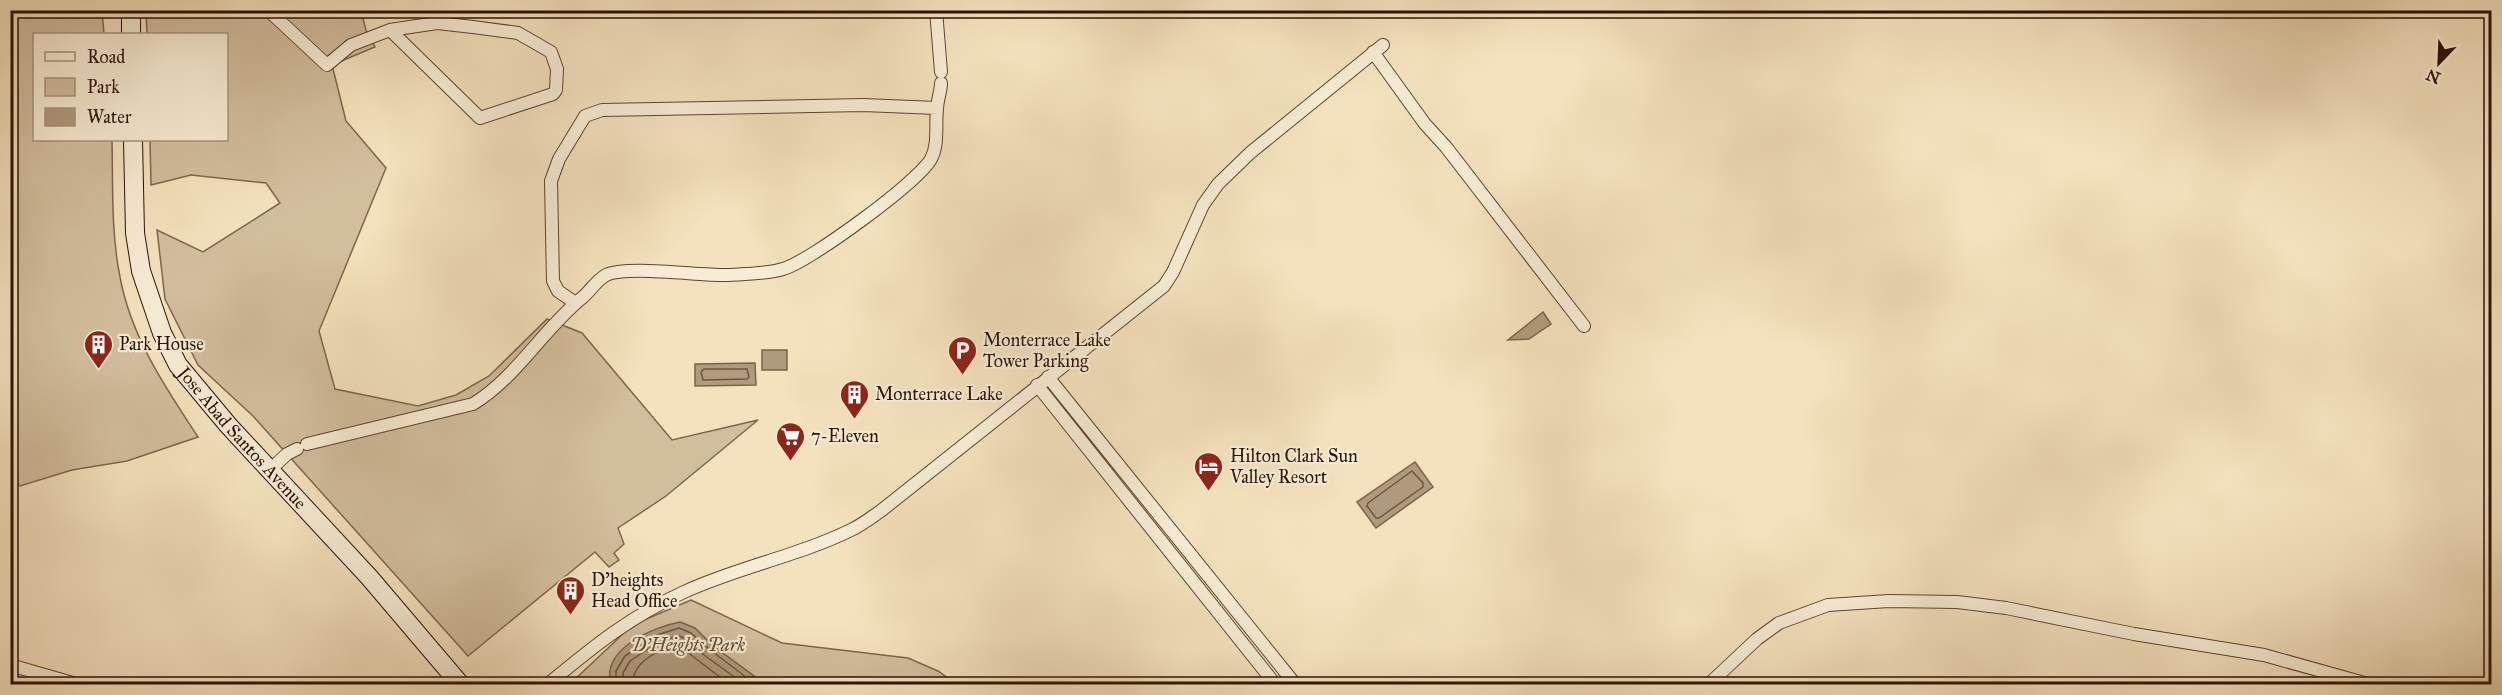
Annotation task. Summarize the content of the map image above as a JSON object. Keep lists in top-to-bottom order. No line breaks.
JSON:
{"streets":{"main road":["Jose Abad Santos Avenue"]},"parks":["D'Heights Park"],"places":{"building":["Park House","Monterrace Lake","D'heights Head Office"],"parking":["Monterrace Lake Tower Parking"],"supermarket":["7-Eleven"],"hotel":["Hilton Clark Sun Valley Resort"]},"legend":["Road","Park","Water"],"north":"bottom left"}
